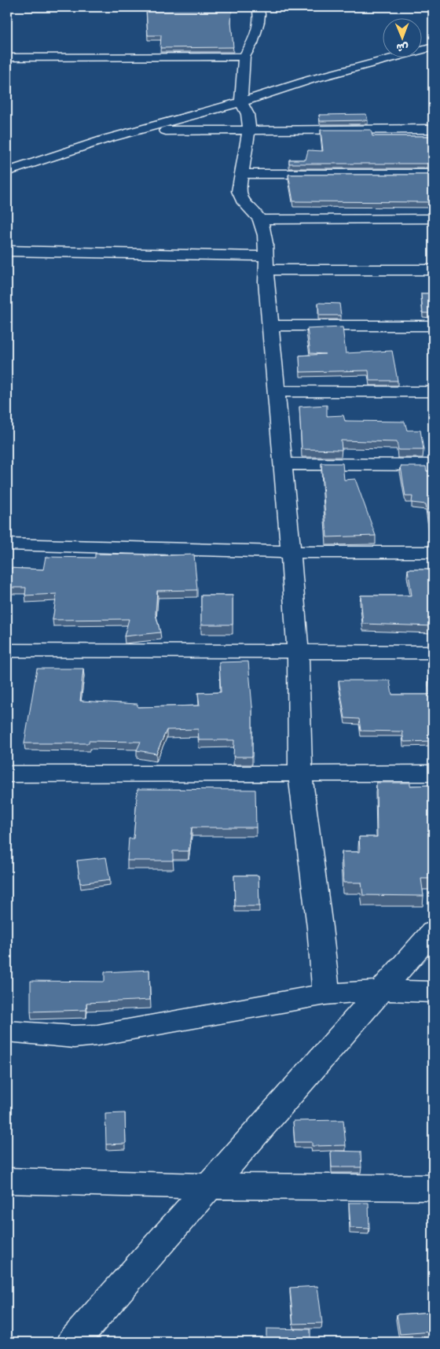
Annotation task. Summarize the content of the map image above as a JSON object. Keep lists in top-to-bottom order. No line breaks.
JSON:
{"north":"bottom"}
